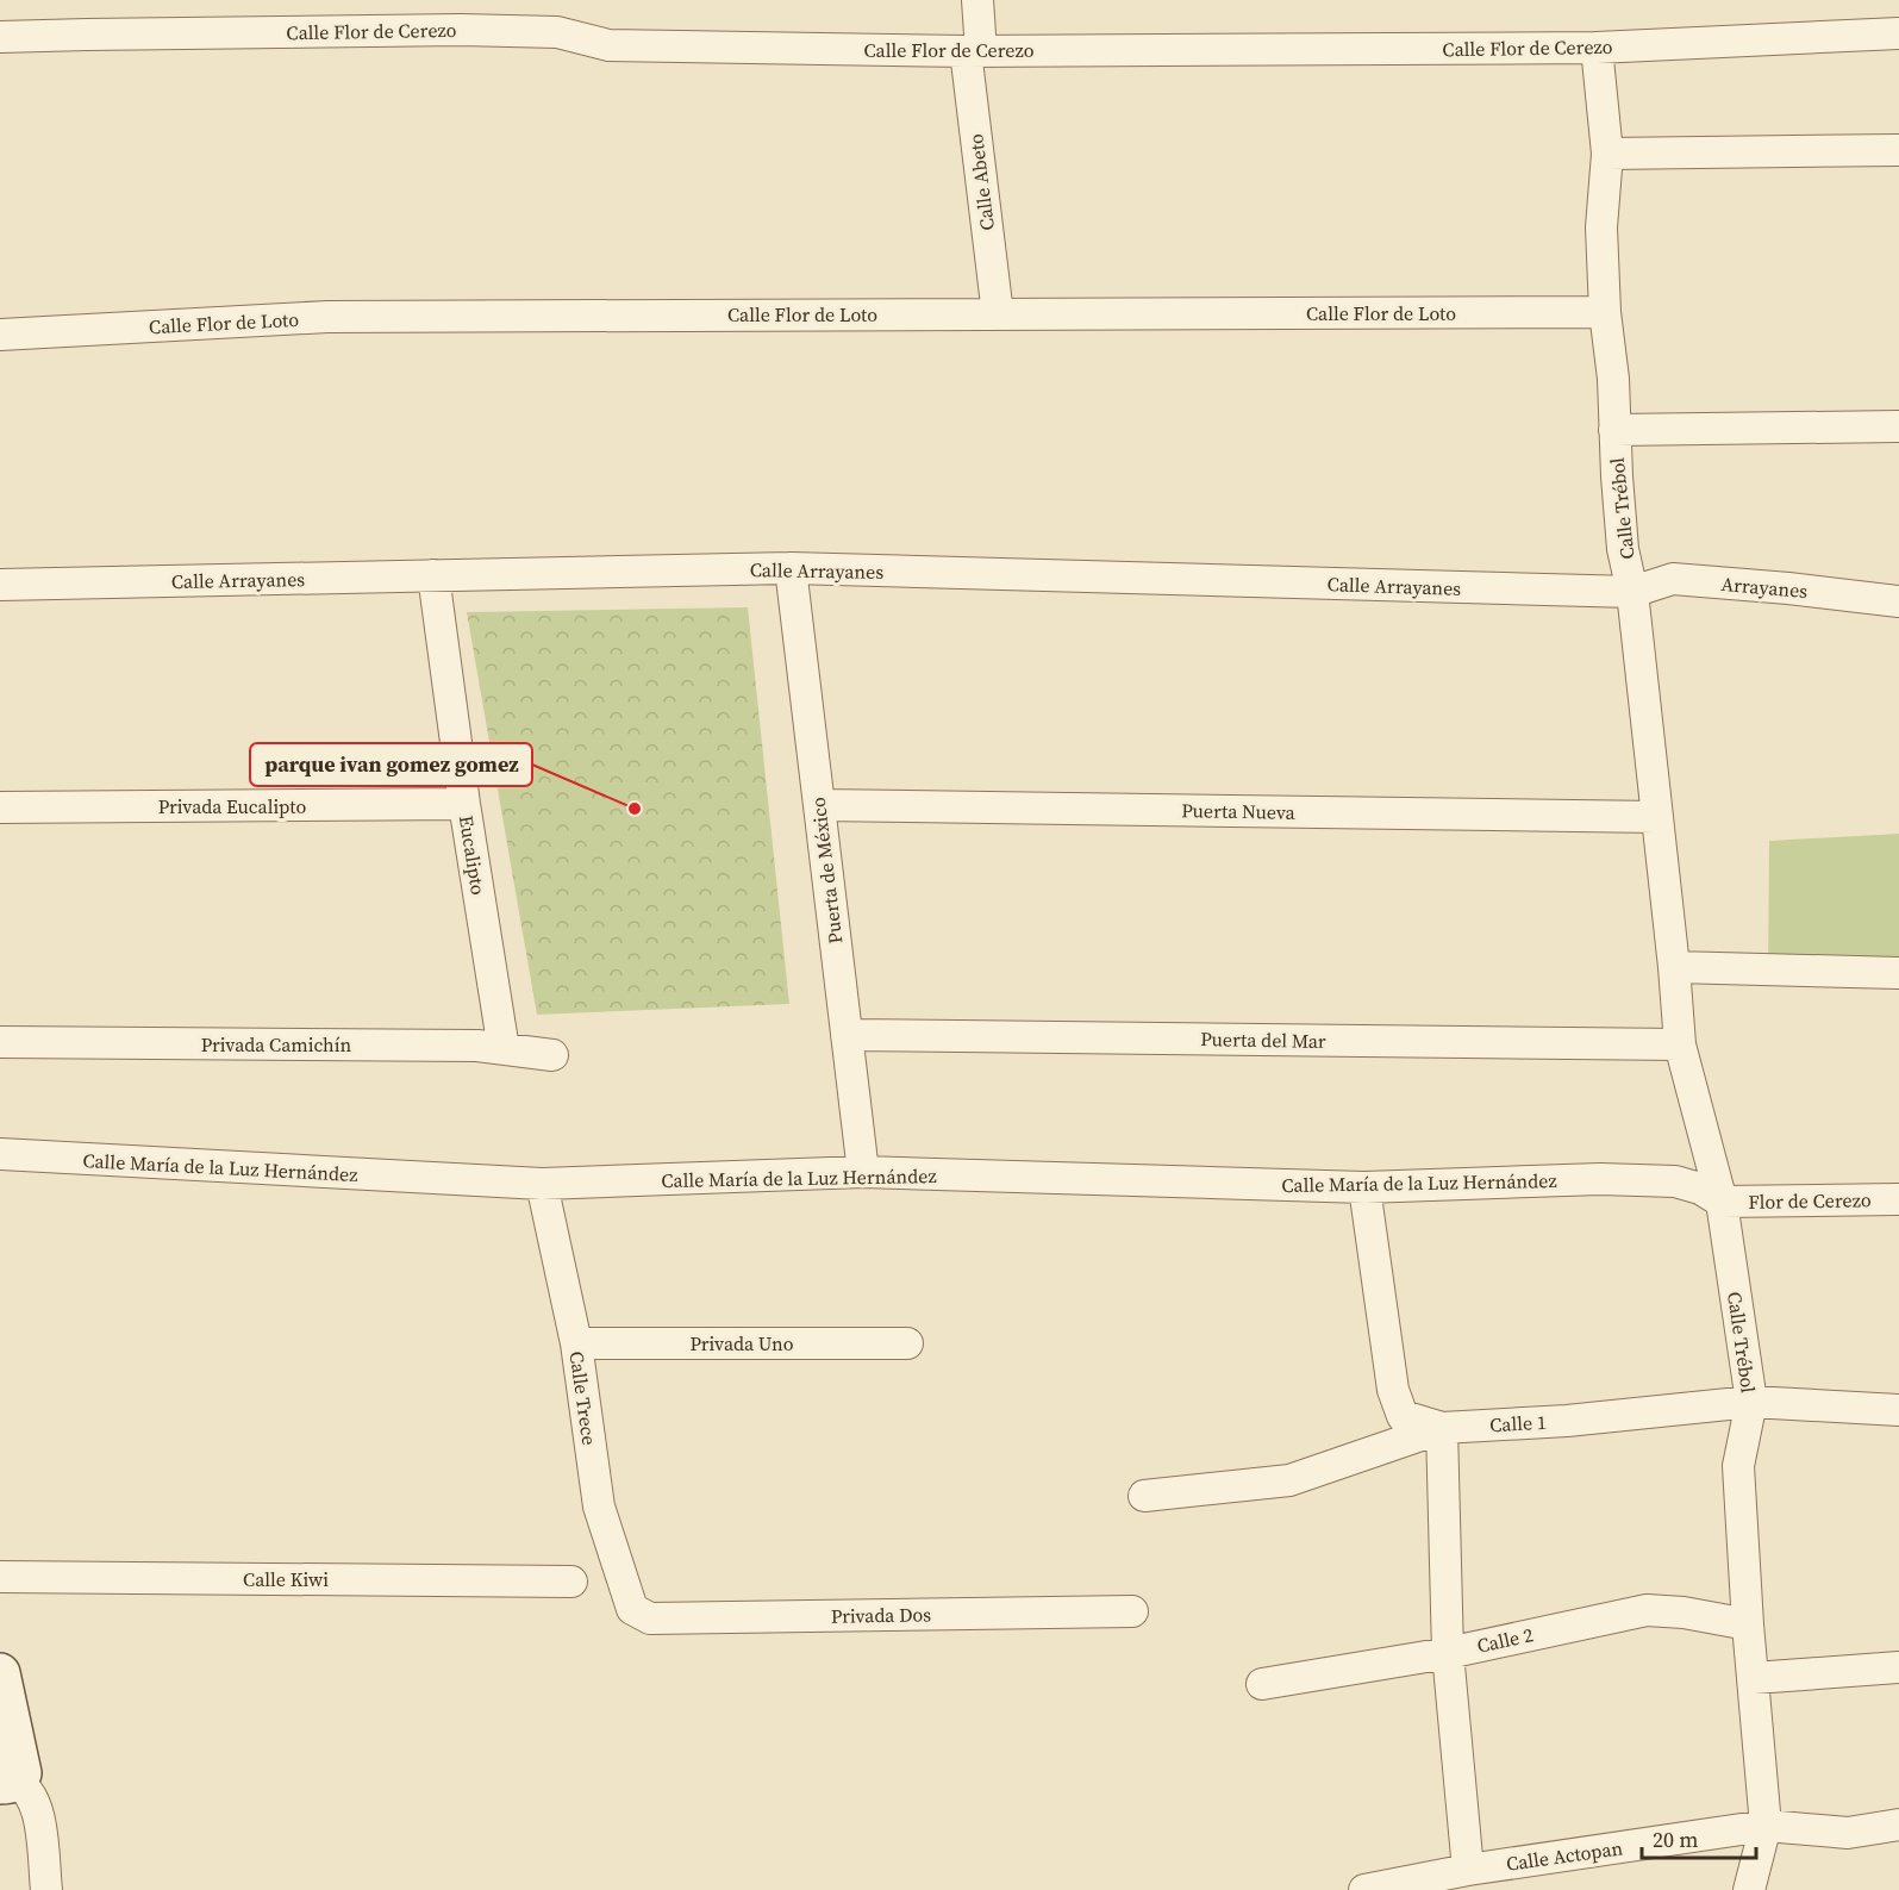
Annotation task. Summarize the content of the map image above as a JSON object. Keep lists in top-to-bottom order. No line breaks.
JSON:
{"streets":{"street":["Calle Flor de Cerezo","Calle Abeto","Calle Flor de Loto","Calle Trébol","Calle Arrayanes","Arrayanes","Privada Eucalipto","Puerta Nueva","Eucalipto","Puerta de México","Puerta del Mar","Privada Camichín","Calle María de la Luz Hernández","Flor de Cerezo","Privada Uno","Calle Trece","Calle 1","Calle Kiwi","Privada Dos","Calle 2","Calle Actopan"]},"crossings":[["Calle Flor de Cerezo","Calle Abeto"],["Calle Flor de Cerezo","Calle Trébol"],["Calle Abeto","Calle Flor de Loto"],["Calle Flor de Loto","Calle Trébol"],["Calle Trébol","Calle Arrayanes"],["Calle Trébol","Arrayanes"],["Calle Trébol","Puerta Nueva"],["Calle Trébol","Puerta del Mar"],["Calle Trébol","Calle María de la Luz Hernández"],["Calle Trébol","Flor de Cerezo"],["Calle Trébol","Calle 1"],["Calle Trébol","Calle 2"],["Calle Trébol","Calle Actopan"],["Calle Arrayanes","Arrayanes"],["Calle Arrayanes","Eucalipto"],["Calle Arrayanes","Puerta de México"],["Privada Eucalipto","Eucalipto"],["Puerta Nueva","Puerta de México"],["Eucalipto","Privada Camichín"],["Puerta de México","Puerta del Mar"],["Puerta de México","Calle María de la Luz Hernández"],["Calle María de la Luz Hernández","Flor de Cerezo"],["Calle María de la Luz Hernández","Calle Trece"],["Privada Uno","Calle Trece"],["Calle Trece","Privada Dos"]],"places":["parque ivan gomez gomez"],"scale_bar":"20 m"}
